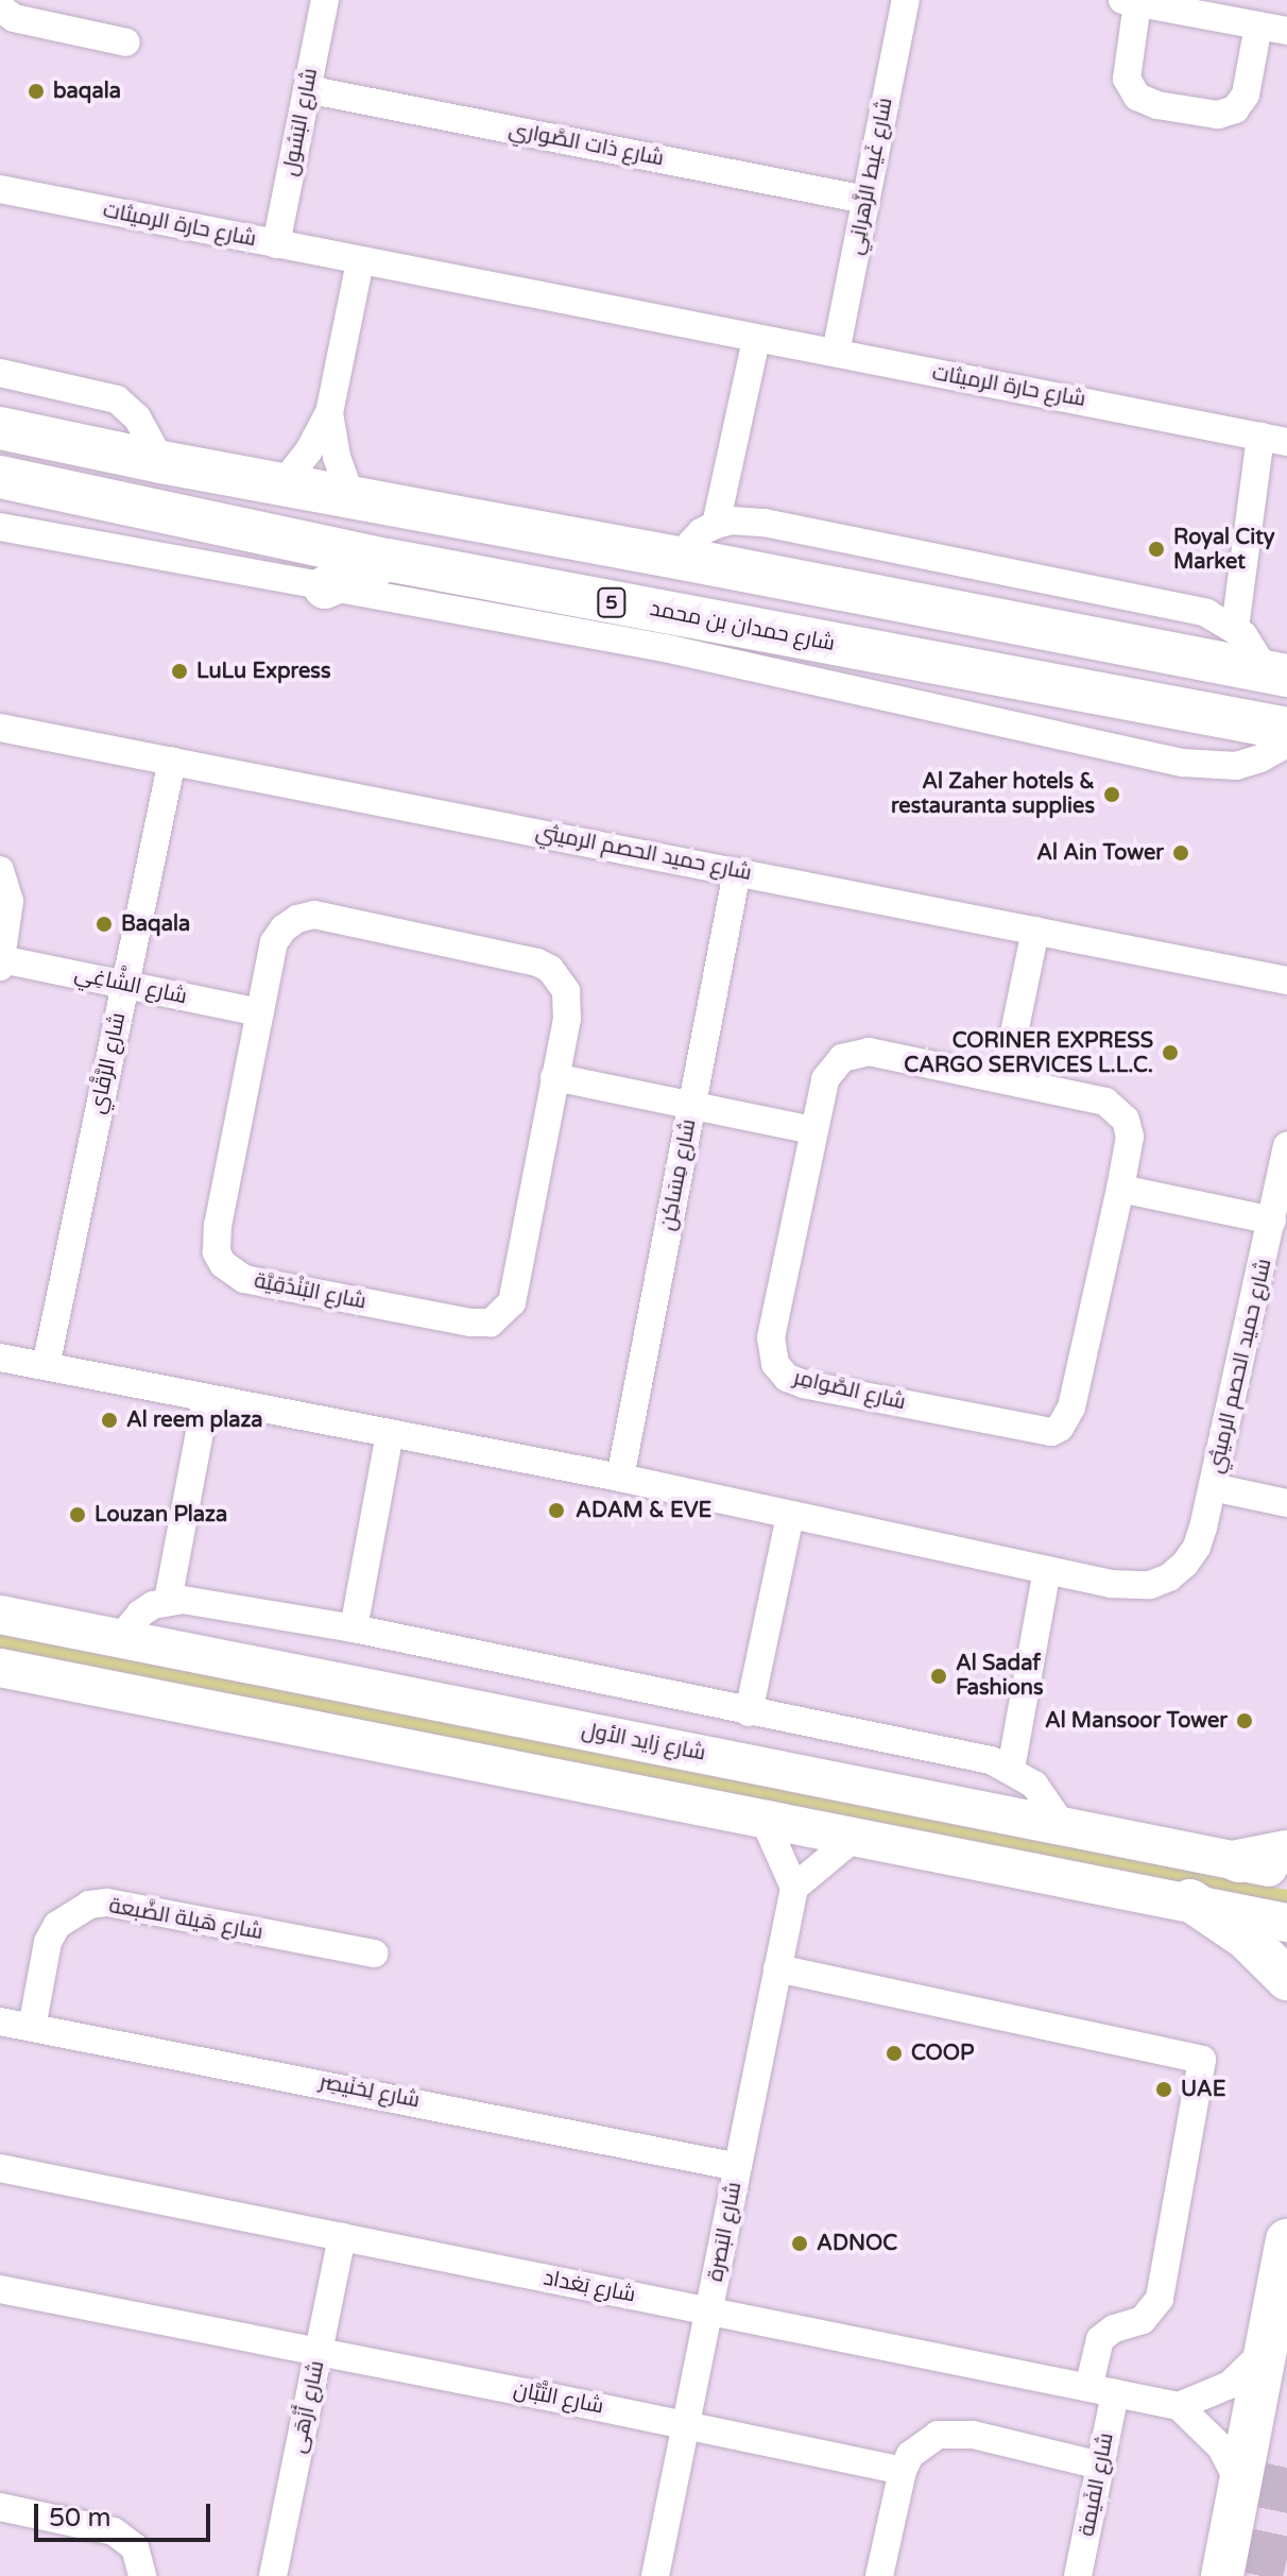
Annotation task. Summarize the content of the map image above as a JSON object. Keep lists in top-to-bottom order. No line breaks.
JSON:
{"streets":{"main road":["5","شارع حمدان بن محمد","شارع زايد الأول"],"street":["شارع البَسُول","شارع ذات الصَّواري","شارع غَيط الزَّهرانِي","شارع حارة الرميثات","شارع حميد الحصم الرميثي","شارع الشَّاغِي","شارع الرَّقَّاي","شارع مِسَاكِن","شارع البُنْدُقِيَّة","شارع الصَّوامِر","شارع هَيلة الضَّبعة","شارع لِخنَيصِر","شارع البَصرة","شارع بَغداد","شارع التَّبَّان","شارع أَزْهَى","شارع الفَيمة"]},"crossings":[["شارع البَسُول","شارع ذات الصَّواري"],["شارع البَسُول","شارع حارة الرميثات"],["شارع ذات الصَّواري","شارع غَيط الزَّهرانِي"],["شارع غَيط الزَّهرانِي","شارع حارة الرميثات"],["شارع حميد الحصم الرميثي","شارع الرَّقَّاي"],["شارع حميد الحصم الرميثي","شارع مِسَاكِن"],["شارع الشَّاغِي","شارع الرَّقَّاي"],["شارع الشَّاغِي","شارع البُنْدُقِيَّة"],["شارع هَيلة الضَّبعة","شارع لِخنَيصِر"],["شارع لِخنَيصِر","شارع البَصرة"],["شارع البَصرة","شارع بَغداد"],["شارع البَصرة","شارع التَّبَّان"],["شارع البَصرة","شارع الفَيمة"],["شارع بَغداد","شارع أَزْهَى"],["شارع بَغداد","شارع الفَيمة"],["شارع التَّبَّان","شارع أَزْهَى"]],"places":["baqala","Royal City Market","LuLu Express","Al Zaher hotels & restauranta supplies","Al Ain Tower","Baqala","CORINER EXPRESS CARGO SERVICES L.L.C.","Al reem plaza","ADAM & EVE","Louzan Plaza","Al Sadaf Fashions","Al Mansoor Tower","COOP","UAE","ADNOC"],"scale_bar":"50 m"}
